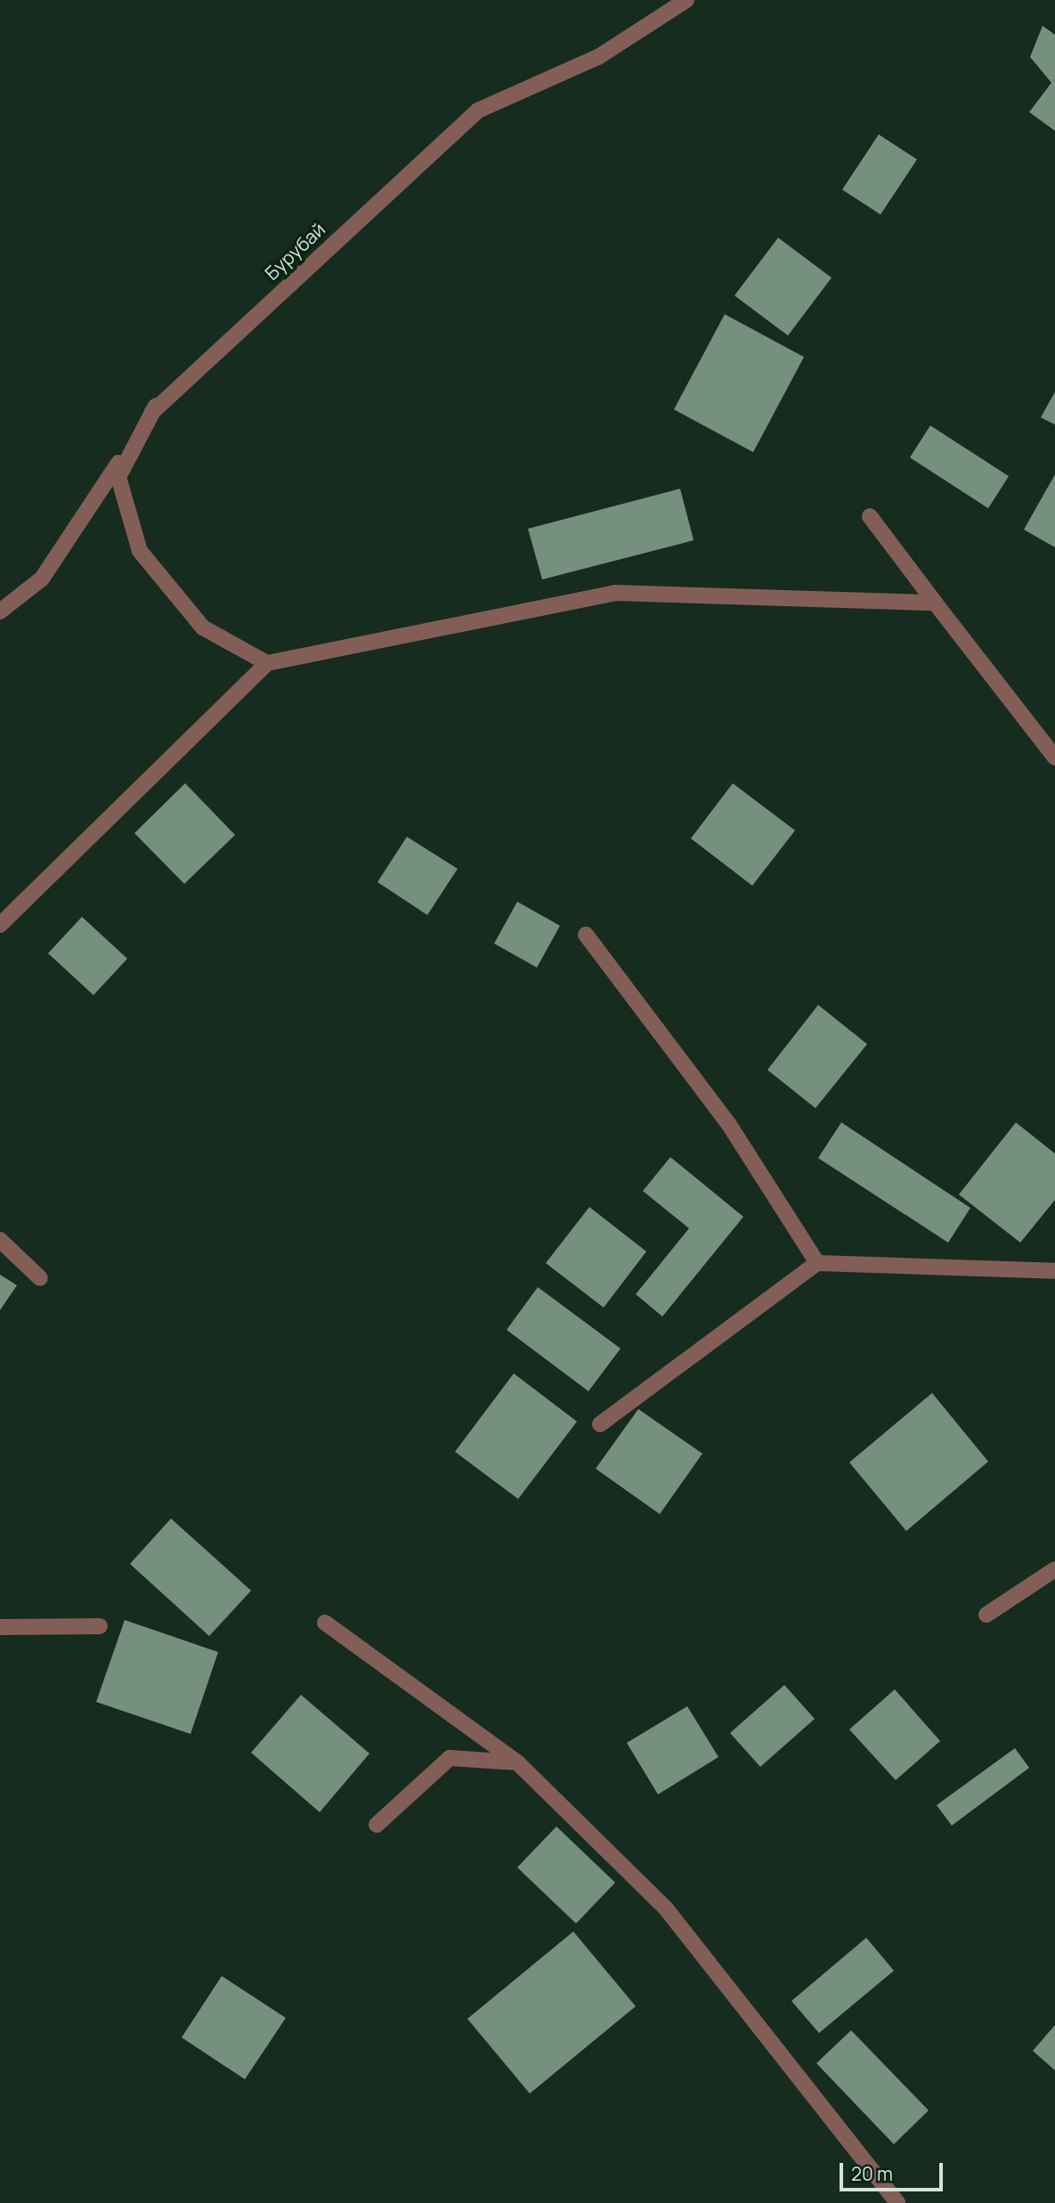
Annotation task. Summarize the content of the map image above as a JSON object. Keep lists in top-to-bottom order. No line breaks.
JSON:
{"streets":{"street":["Бурубай"]},"scale_bar":"20 m"}
